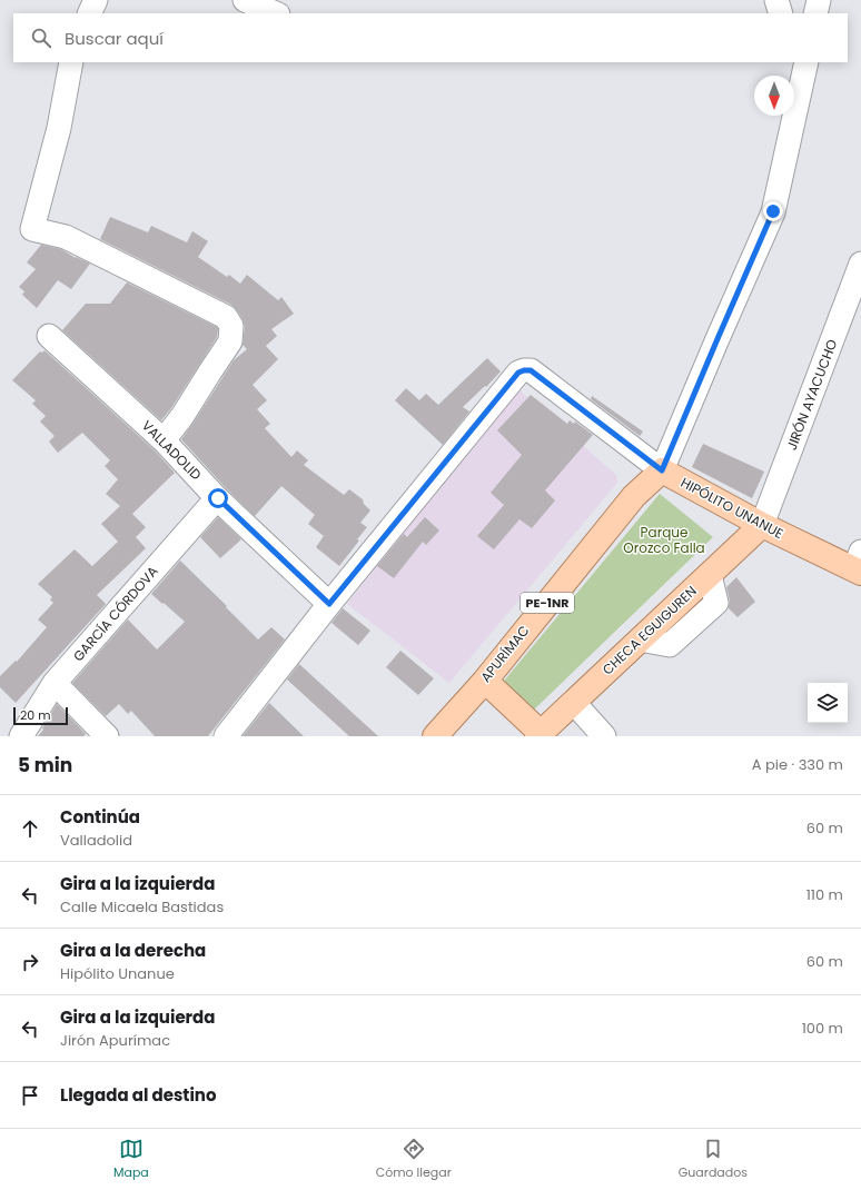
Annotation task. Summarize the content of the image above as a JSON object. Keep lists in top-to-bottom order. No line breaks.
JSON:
{"streets":{"main road":["HIPÓLITO UNANUE","PE-1NR","CHECA EGUIGUREN","APURÍMAC"],"street":["JIRÓN AYACUCHO","VALLADOLID","GARCÍA CÓRDOVA"]},"crossings":[["JIRÓN AYACUCHO","HIPÓLITO UNANUE"],["JIRÓN AYACUCHO","CHECA EGUIGUREN"],["VALLADOLID","HIPÓLITO UNANUE"],["VALLADOLID","GARCÍA CÓRDOVA"],["HIPÓLITO UNANUE","CHECA EGUIGUREN"],["HIPÓLITO UNANUE","APURÍMAC"]],"parks":["Parque Orozco Falla"],"scale_bar":"20 m","north":"bottom","page":{"search":"Buscar aquí","scale":"20 m","heading":["5 min","A pie · 330 m"],"list":[["Continúa","Valladolid","60 m"],["Gira a la izquierda","Calle Micaela Bastidas","110 m"],["Gira a la derecha","Hipólito Unanue","60 m"],["Gira a la izquierda","Jirón Apurímac","100 m"],"Llegada al destino"],"nav":["Mapa","Cómo llegar","Guardados"]}}
